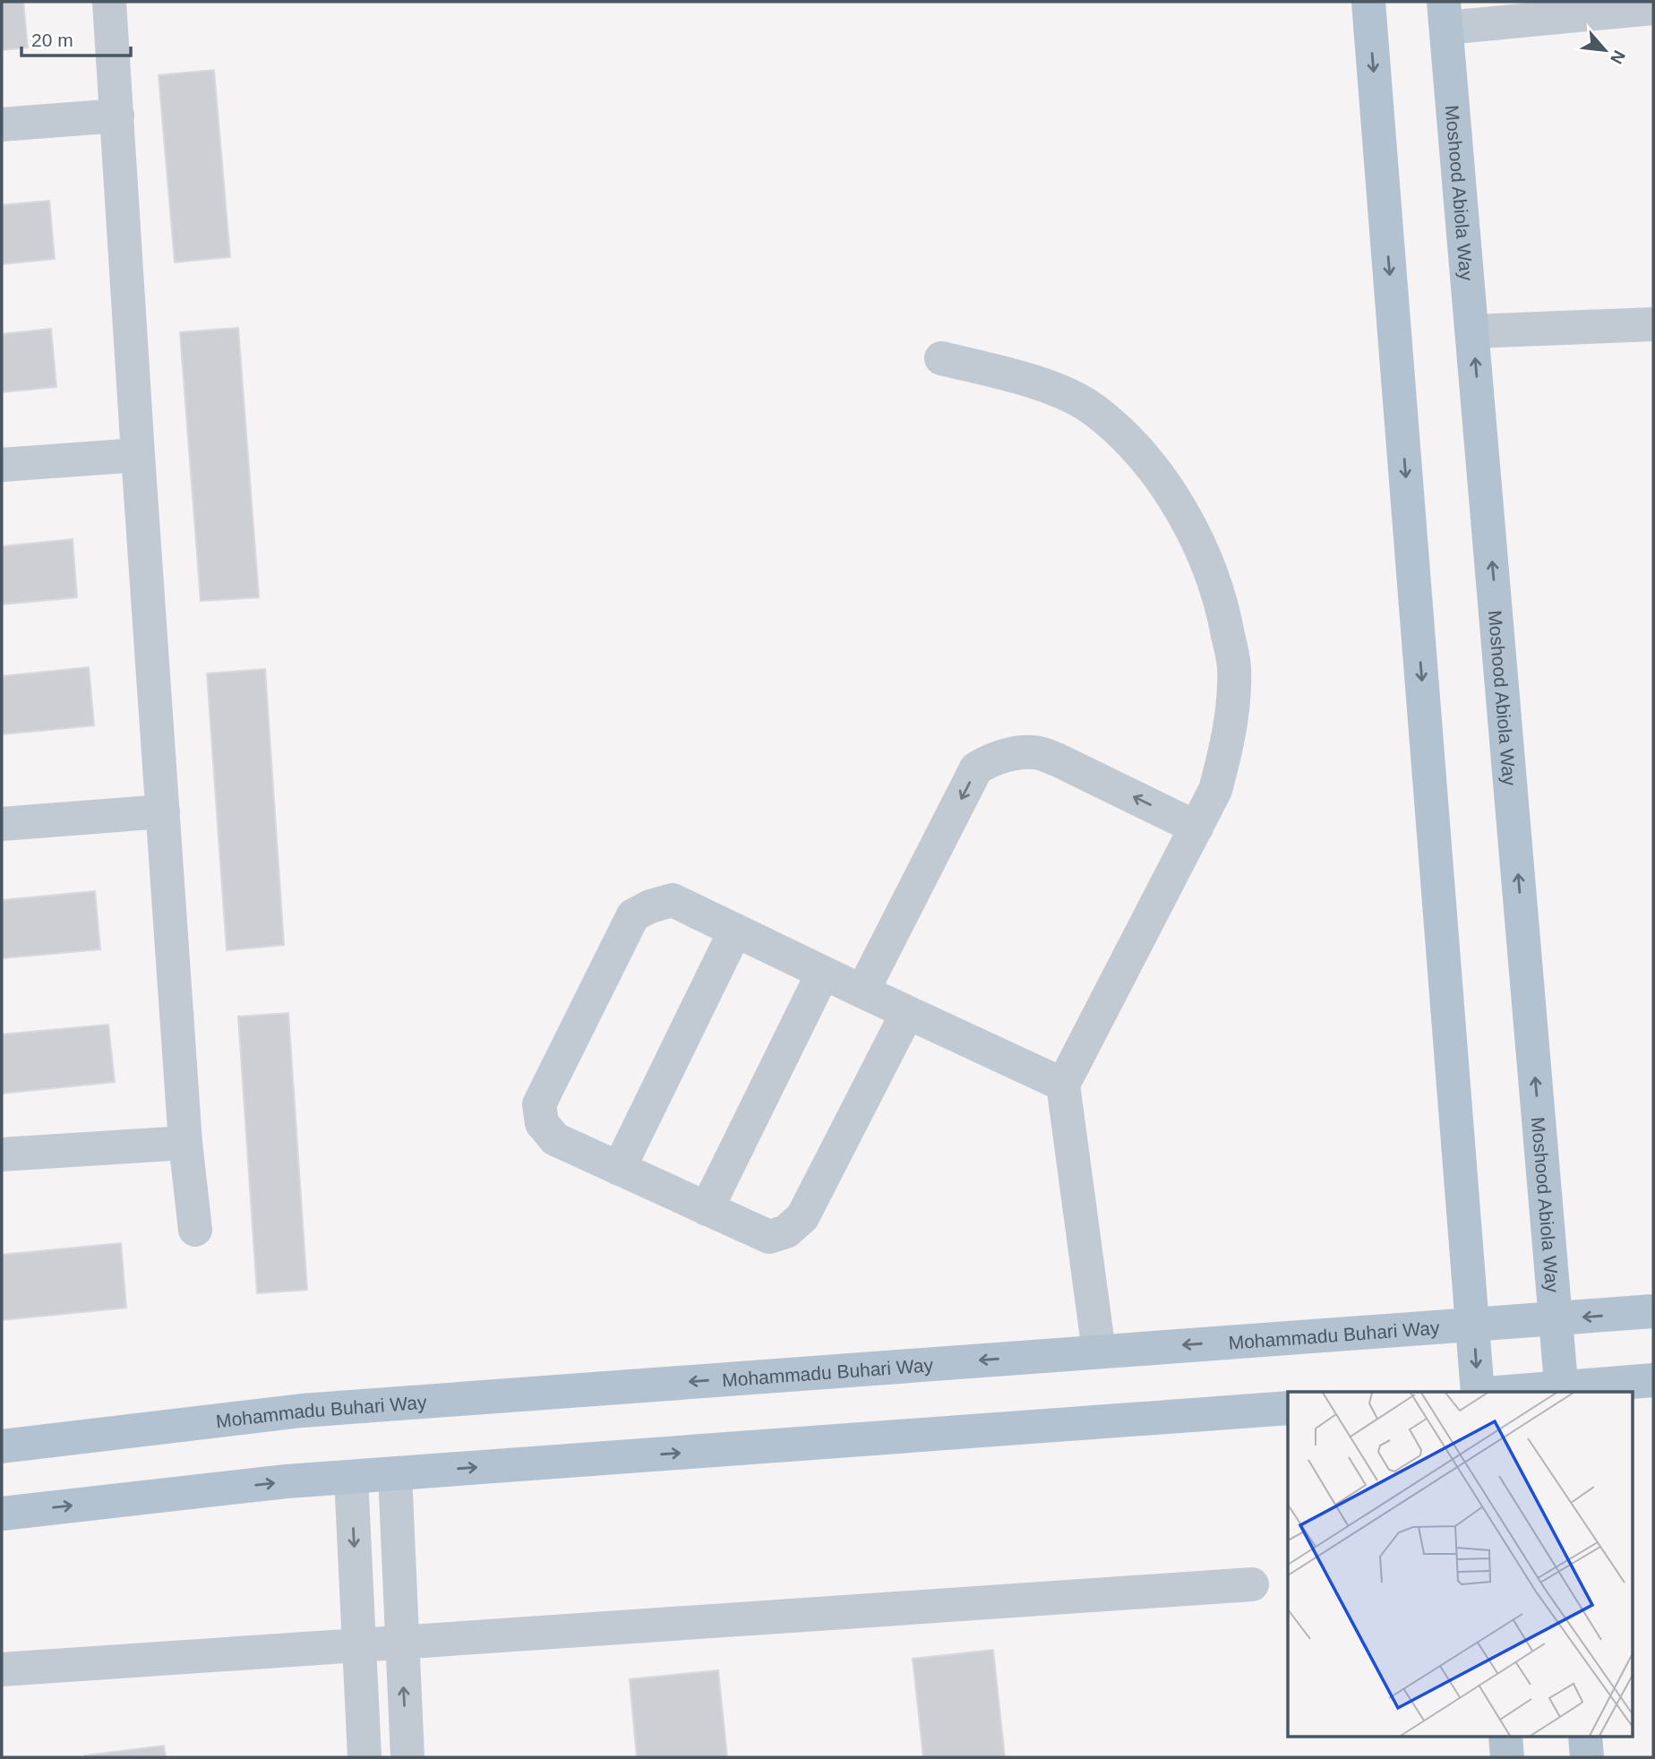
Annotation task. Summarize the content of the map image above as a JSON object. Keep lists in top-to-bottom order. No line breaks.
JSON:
{"streets":{"main road":["Moshood Abiola Way","Mohammadu Buhari Way"]},"crossings":[["Moshood Abiola Way","Mohammadu Buhari Way"]],"scale_bar":"20 m","north":"bottom right"}
